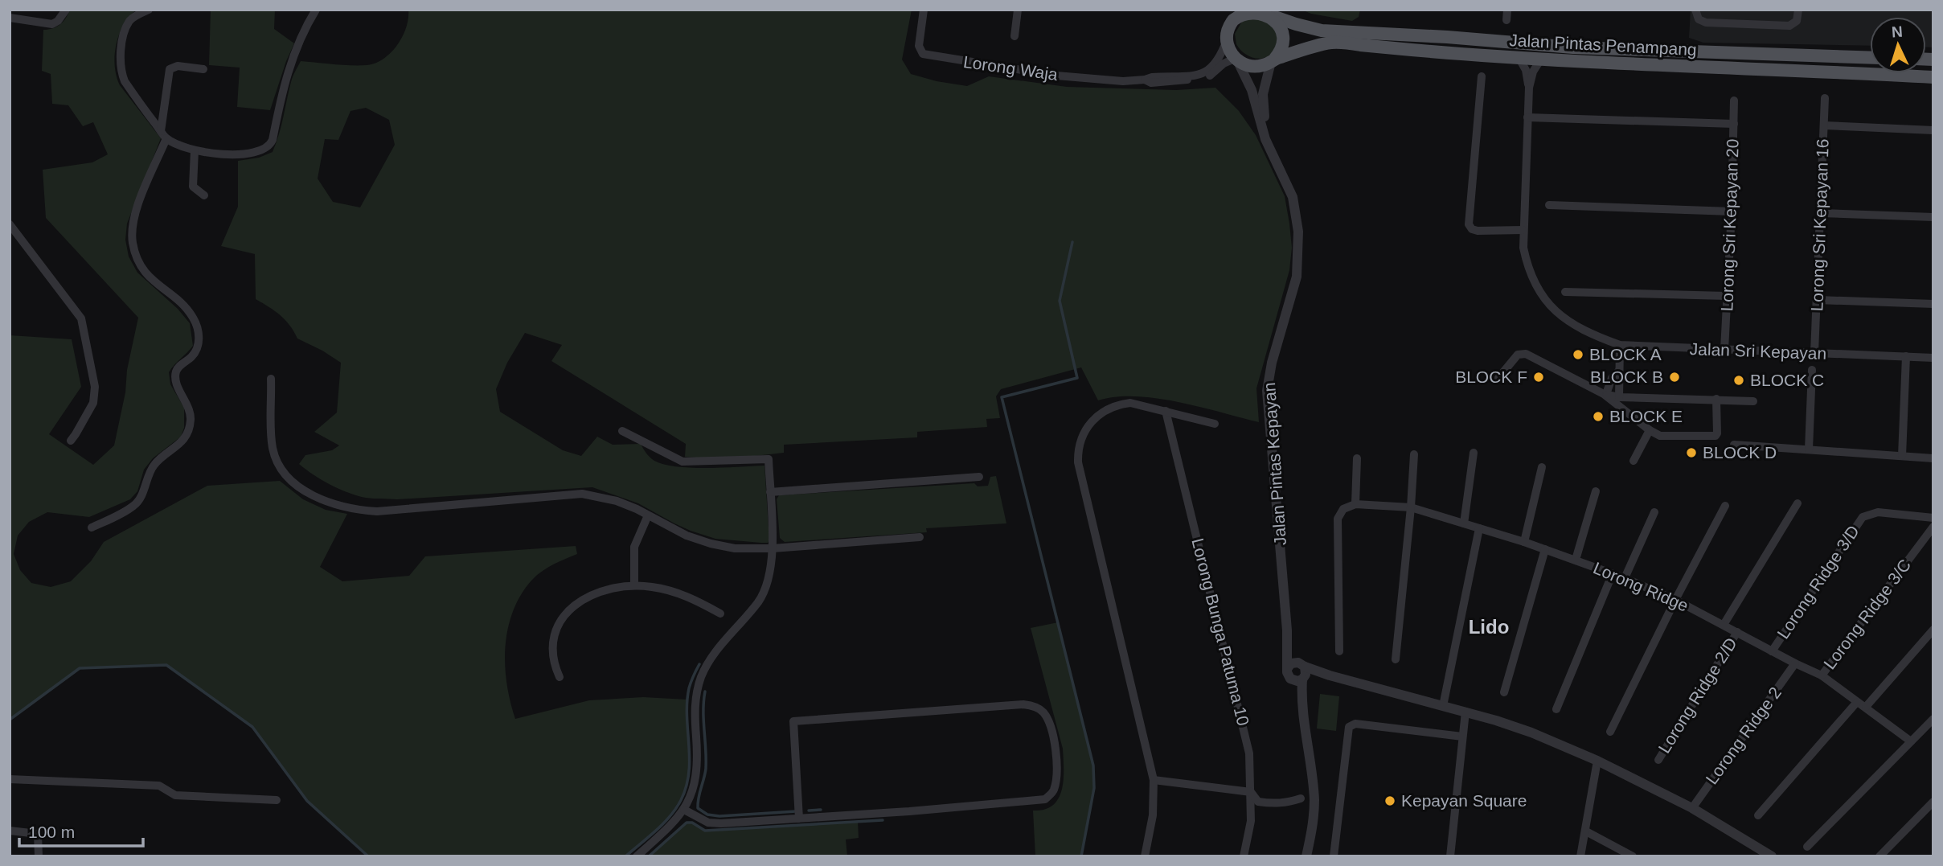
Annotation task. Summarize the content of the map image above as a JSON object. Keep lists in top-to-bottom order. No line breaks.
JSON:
{"streets":{"main road":["Jalan Pintas Penampang"],"street":["Lorong Waja","Lorong Sri Kepayan 20","Lorong Sri Kepayan 16","Jalan Sri Kepayan","Jalan Pintas Kepayan","Lorong Ridge 3/D","Lorong Ridge","Lorong Ridge 3/C","Lorong Bunga Patuma 10","Lorong Ridge 2/D","Lorong Ridge 2"]},"crossings":[["Jalan Pintas Penampang","Lorong Waja"],["Jalan Pintas Penampang","Jalan Sri Kepayan"],["Jalan Pintas Penampang","Jalan Pintas Kepayan"],["Lorong Waja","Jalan Pintas Kepayan"],["Lorong Sri Kepayan 20","Jalan Sri Kepayan"],["Lorong Sri Kepayan 16","Jalan Sri Kepayan"],["Lorong Ridge 3/D","Lorong Ridge"],["Lorong Ridge","Lorong Ridge 3/C"],["Lorong Ridge","Lorong Ridge 2/D"],["Lorong Ridge","Lorong Ridge 2"]],"districts":["Lido"],"places":["BLOCK A","BLOCK F","BLOCK B","BLOCK C","BLOCK E","BLOCK D","Kepayan Square"],"scale_bar":"100 m","north":"top"}
